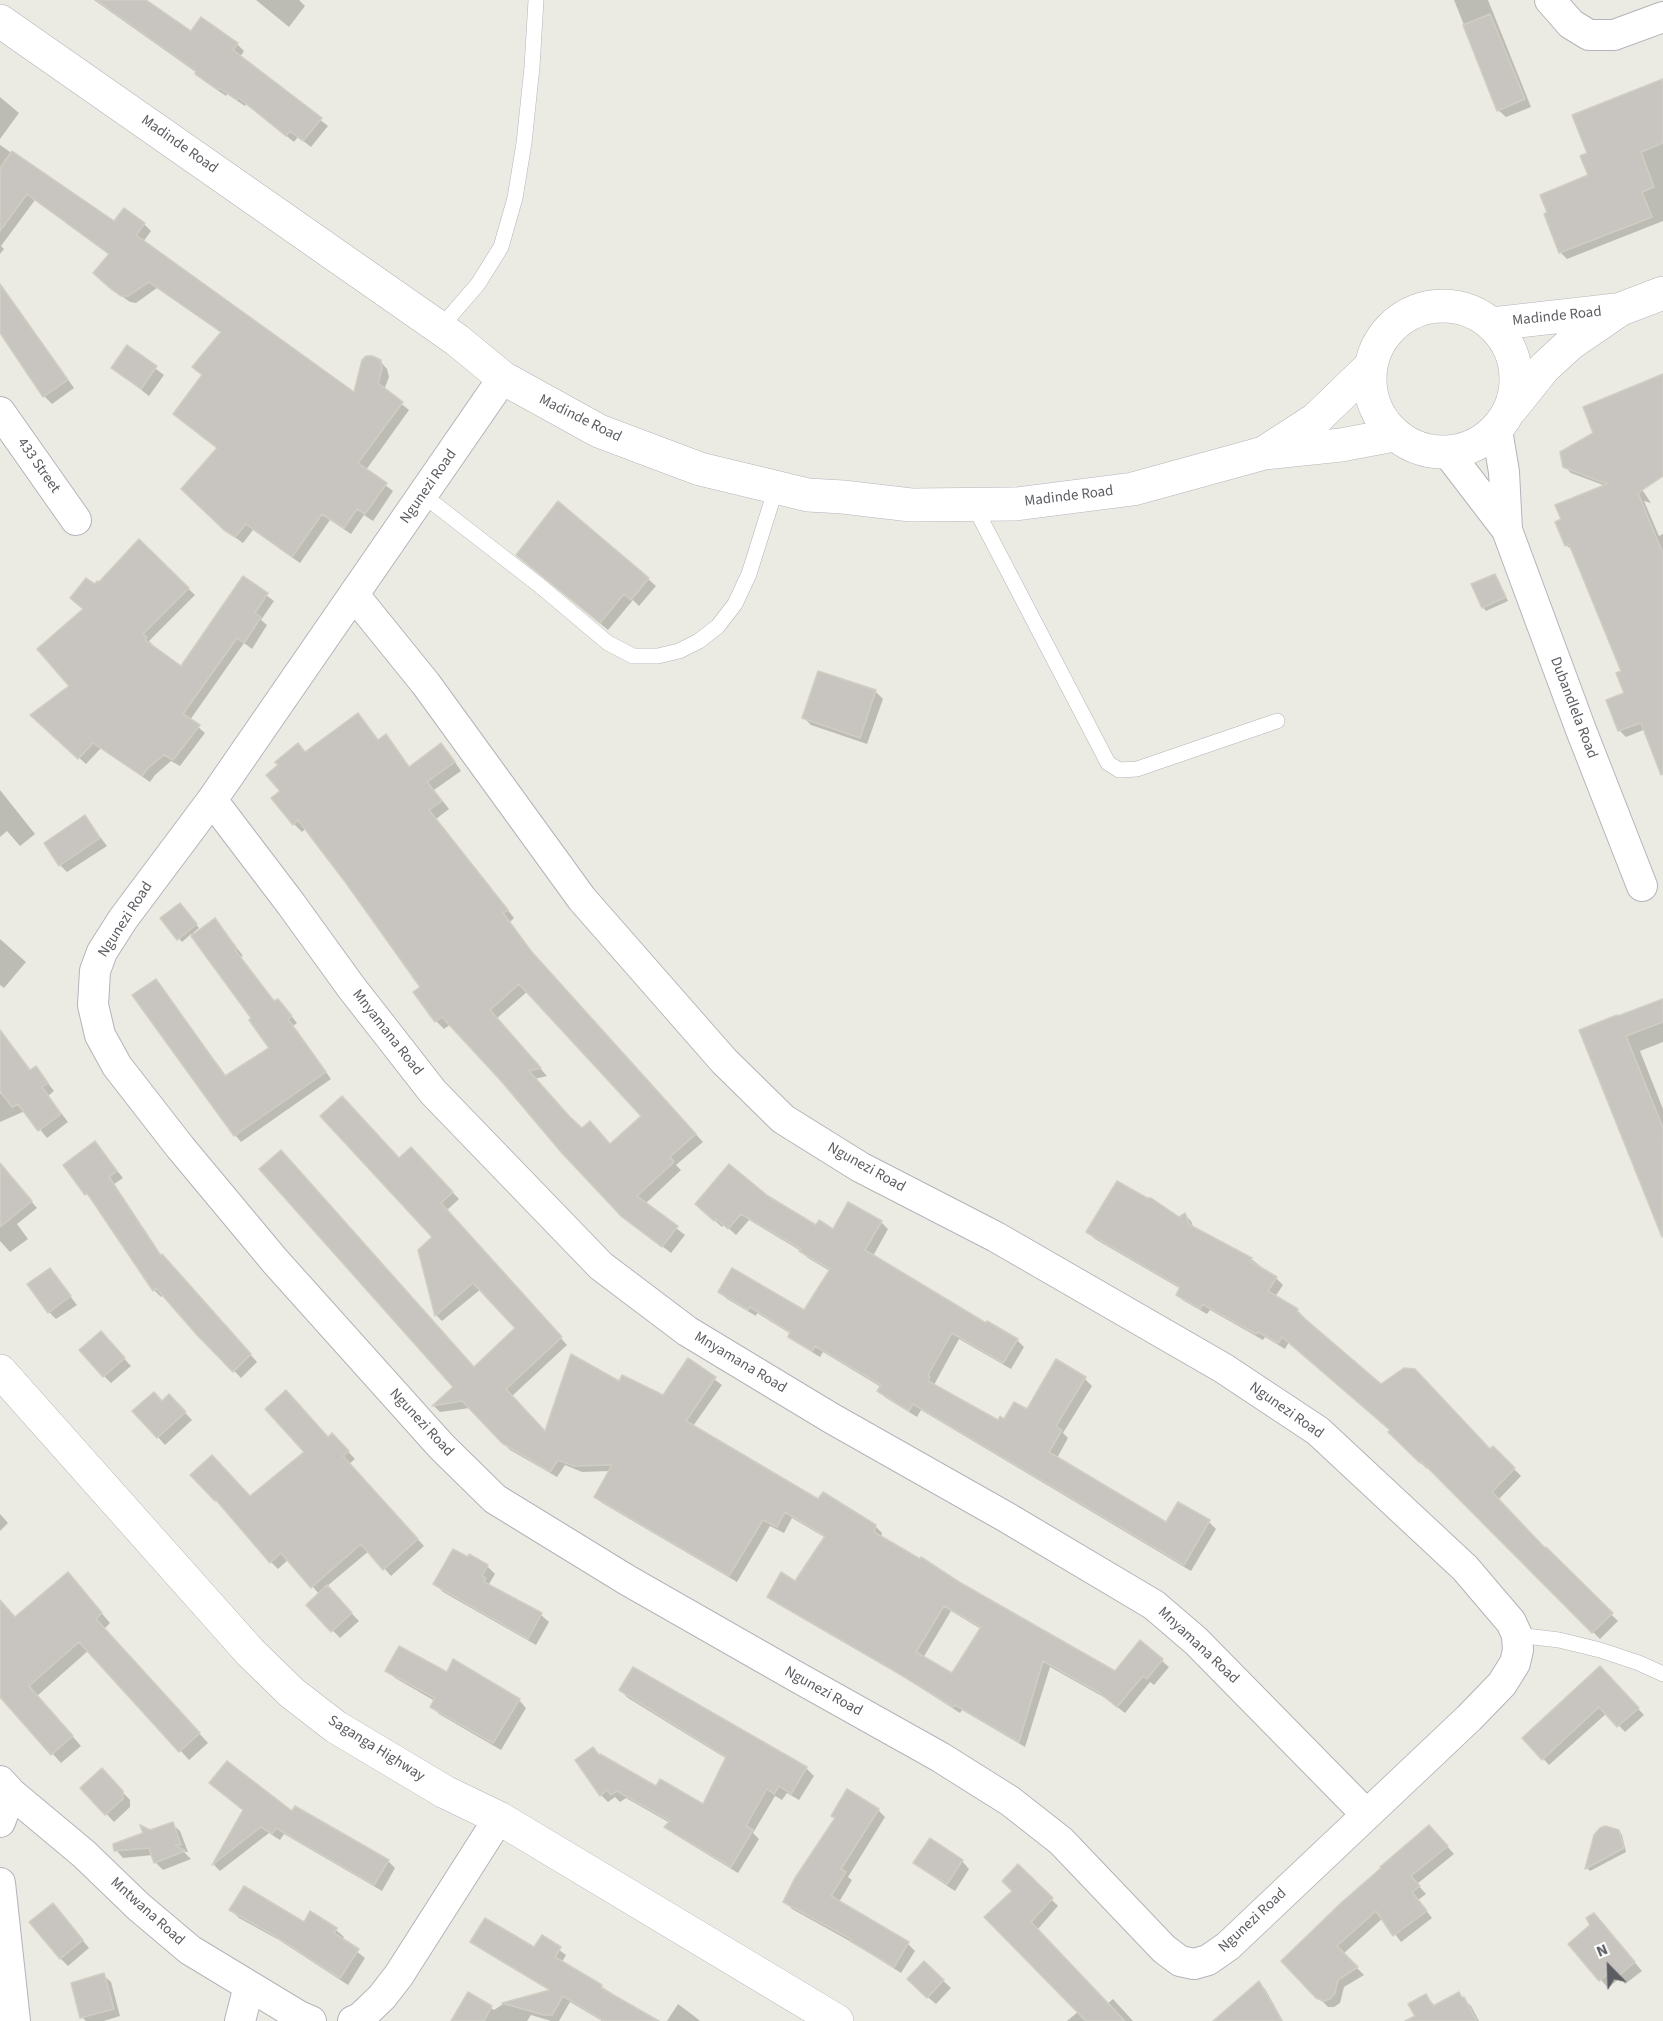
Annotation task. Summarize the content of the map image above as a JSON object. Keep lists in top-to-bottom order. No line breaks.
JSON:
{"streets":{"street":["Madinde Road","433 Street","Ngunezi Road","Dubandlela Road","Mnyamana Road","Saganga Highway","Mntwana Road"]},"crossings":[["Madinde Road","Ngunezi Road"],["Madinde Road","Dubandlela Road"],["Ngunezi Road","Mnyamana Road"]],"north":"top left"}
